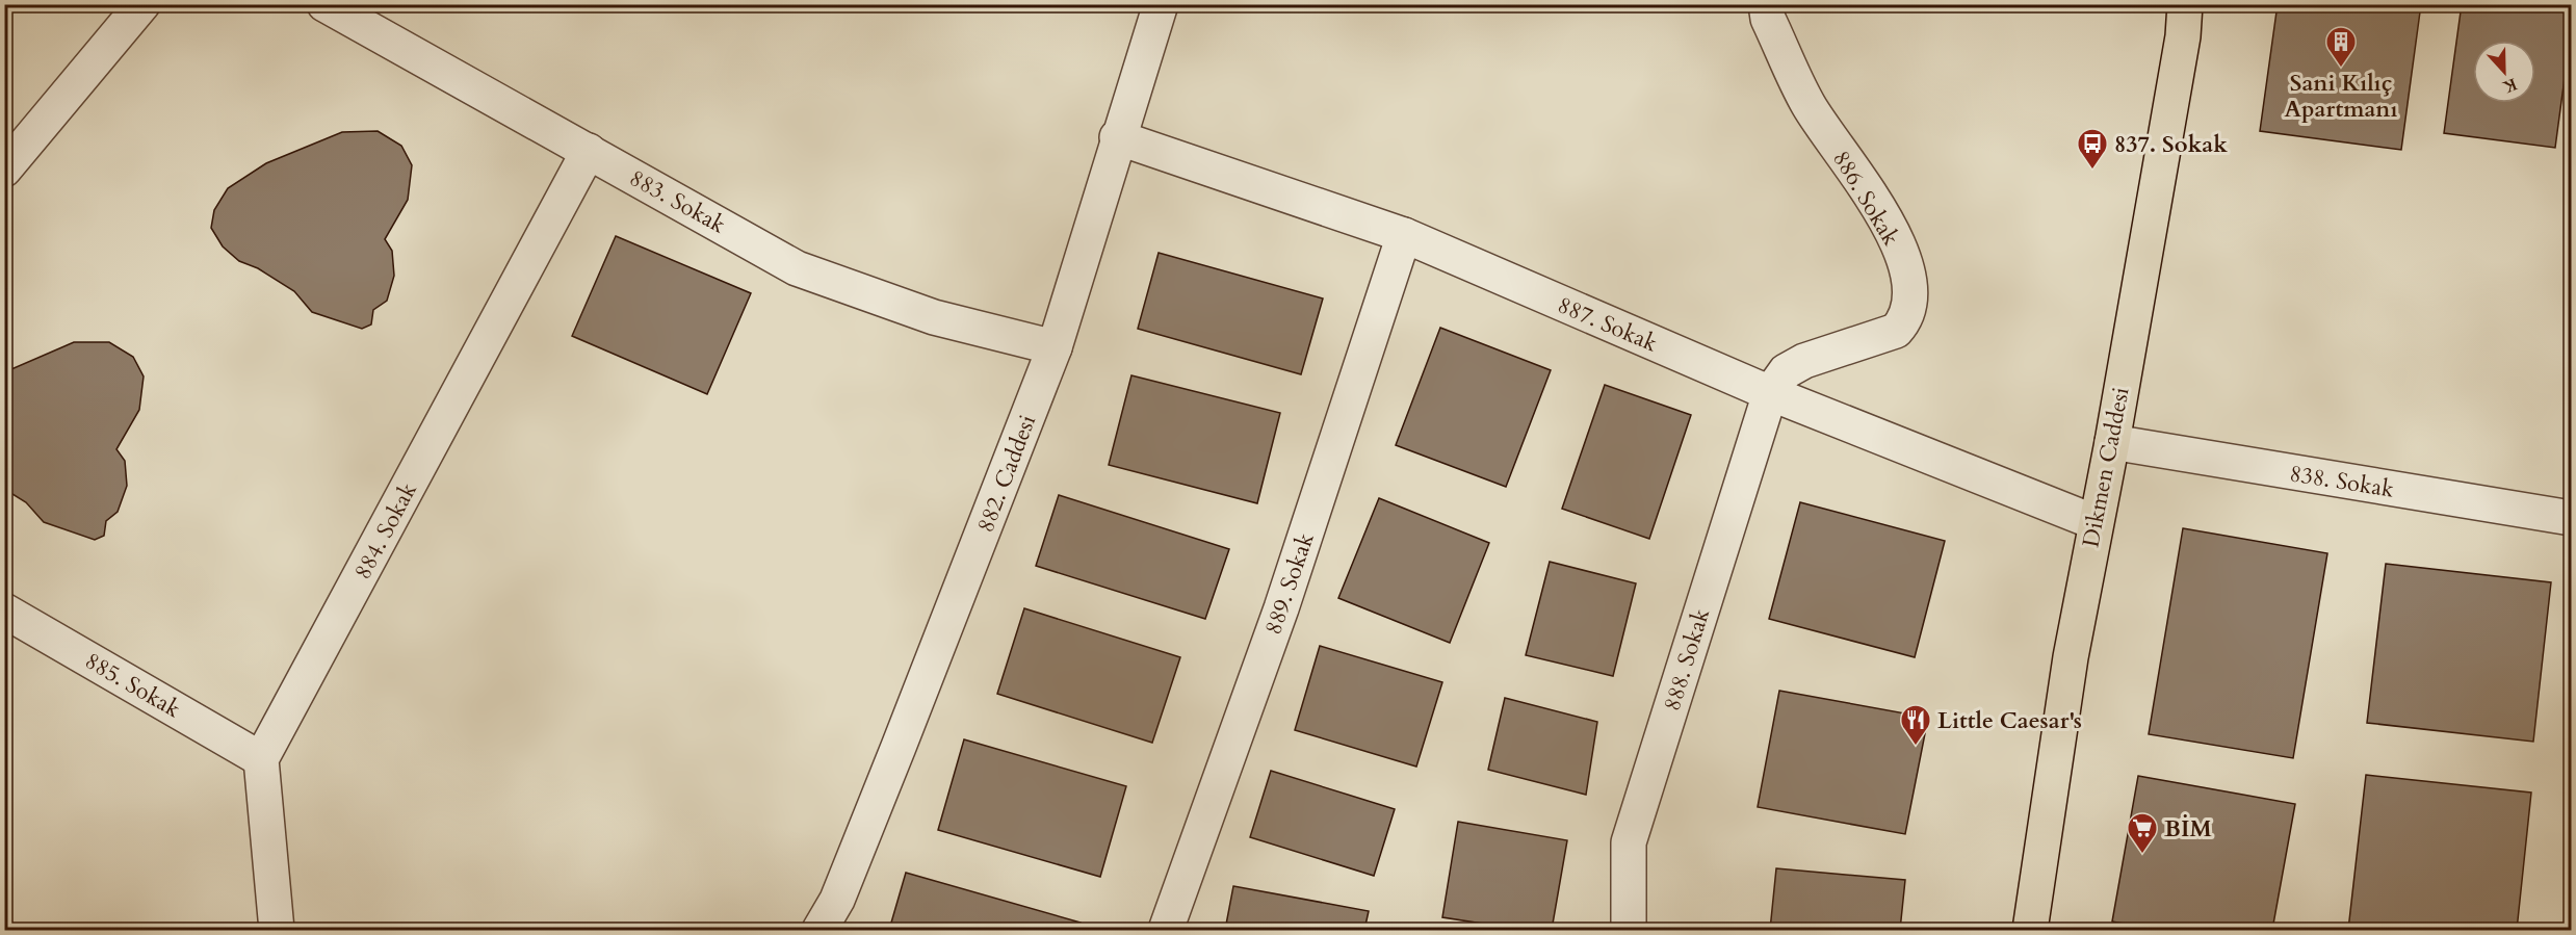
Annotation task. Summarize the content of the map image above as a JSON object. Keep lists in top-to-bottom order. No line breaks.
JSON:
{"streets":{"main road":["Dikmen Caddesi"],"street":["886. Sokak","883. Sokak","887. Sokak","882. Caddesi","838. Sokak","884. Sokak","889. Sokak","888. Sokak","885. Sokak"]},"crossings":[["886. Sokak","887. Sokak"],["886. Sokak","888. Sokak"],["883. Sokak","882. Caddesi"],["883. Sokak","884. Sokak"],["887. Sokak","Dikmen Caddesi"],["887. Sokak","882. Caddesi"],["887. Sokak","889. Sokak"],["887. Sokak","888. Sokak"],["Dikmen Caddesi","838. Sokak"],["884. Sokak","885. Sokak"]],"places":{"building":["Sani Kılıç Apartmanı"],"bus stop":["837. Sokak"],"restaurant":["Little Caesar's"],"supermarket":["BİM"]},"north":"bottom"}
